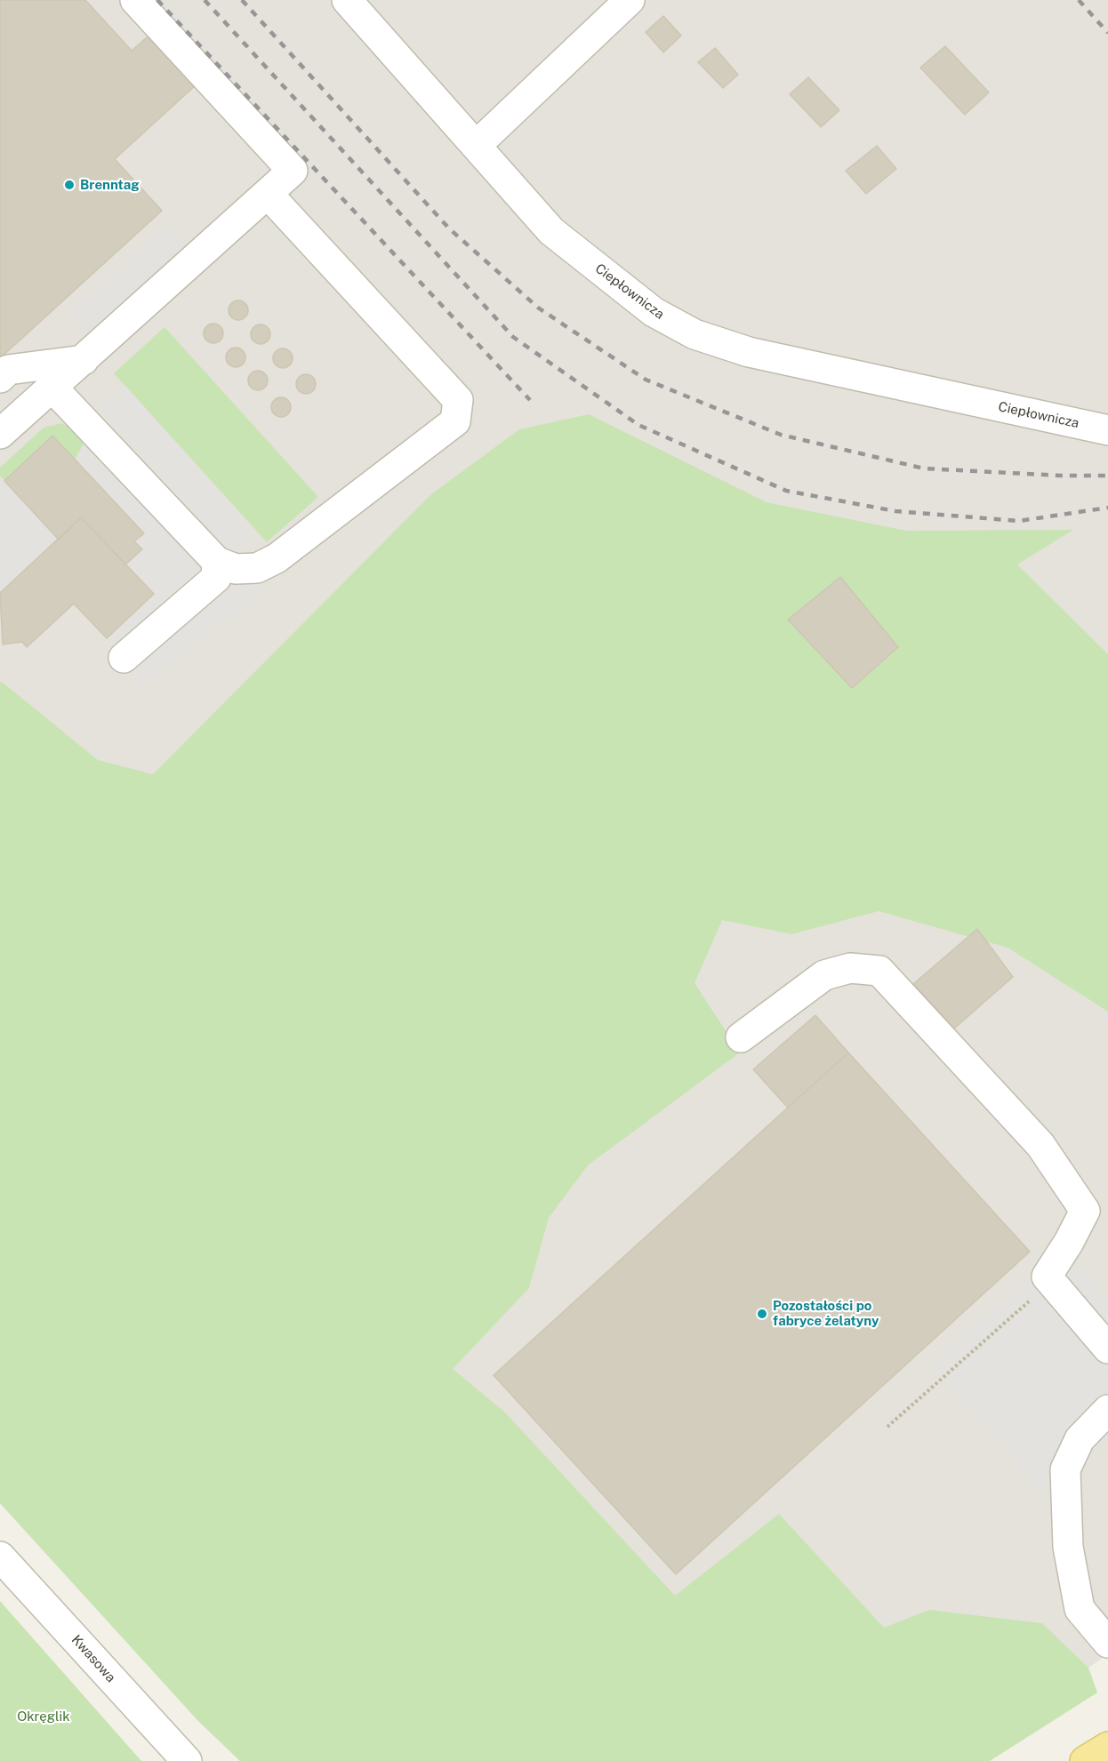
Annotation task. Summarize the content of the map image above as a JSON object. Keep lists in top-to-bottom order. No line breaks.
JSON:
{"streets":{"street":["Ciepłownicza","Kwasowa"]},"parks":["Okręglik"],"places":["Brenntag","Pozostałości po fabryce żelatyny"]}
